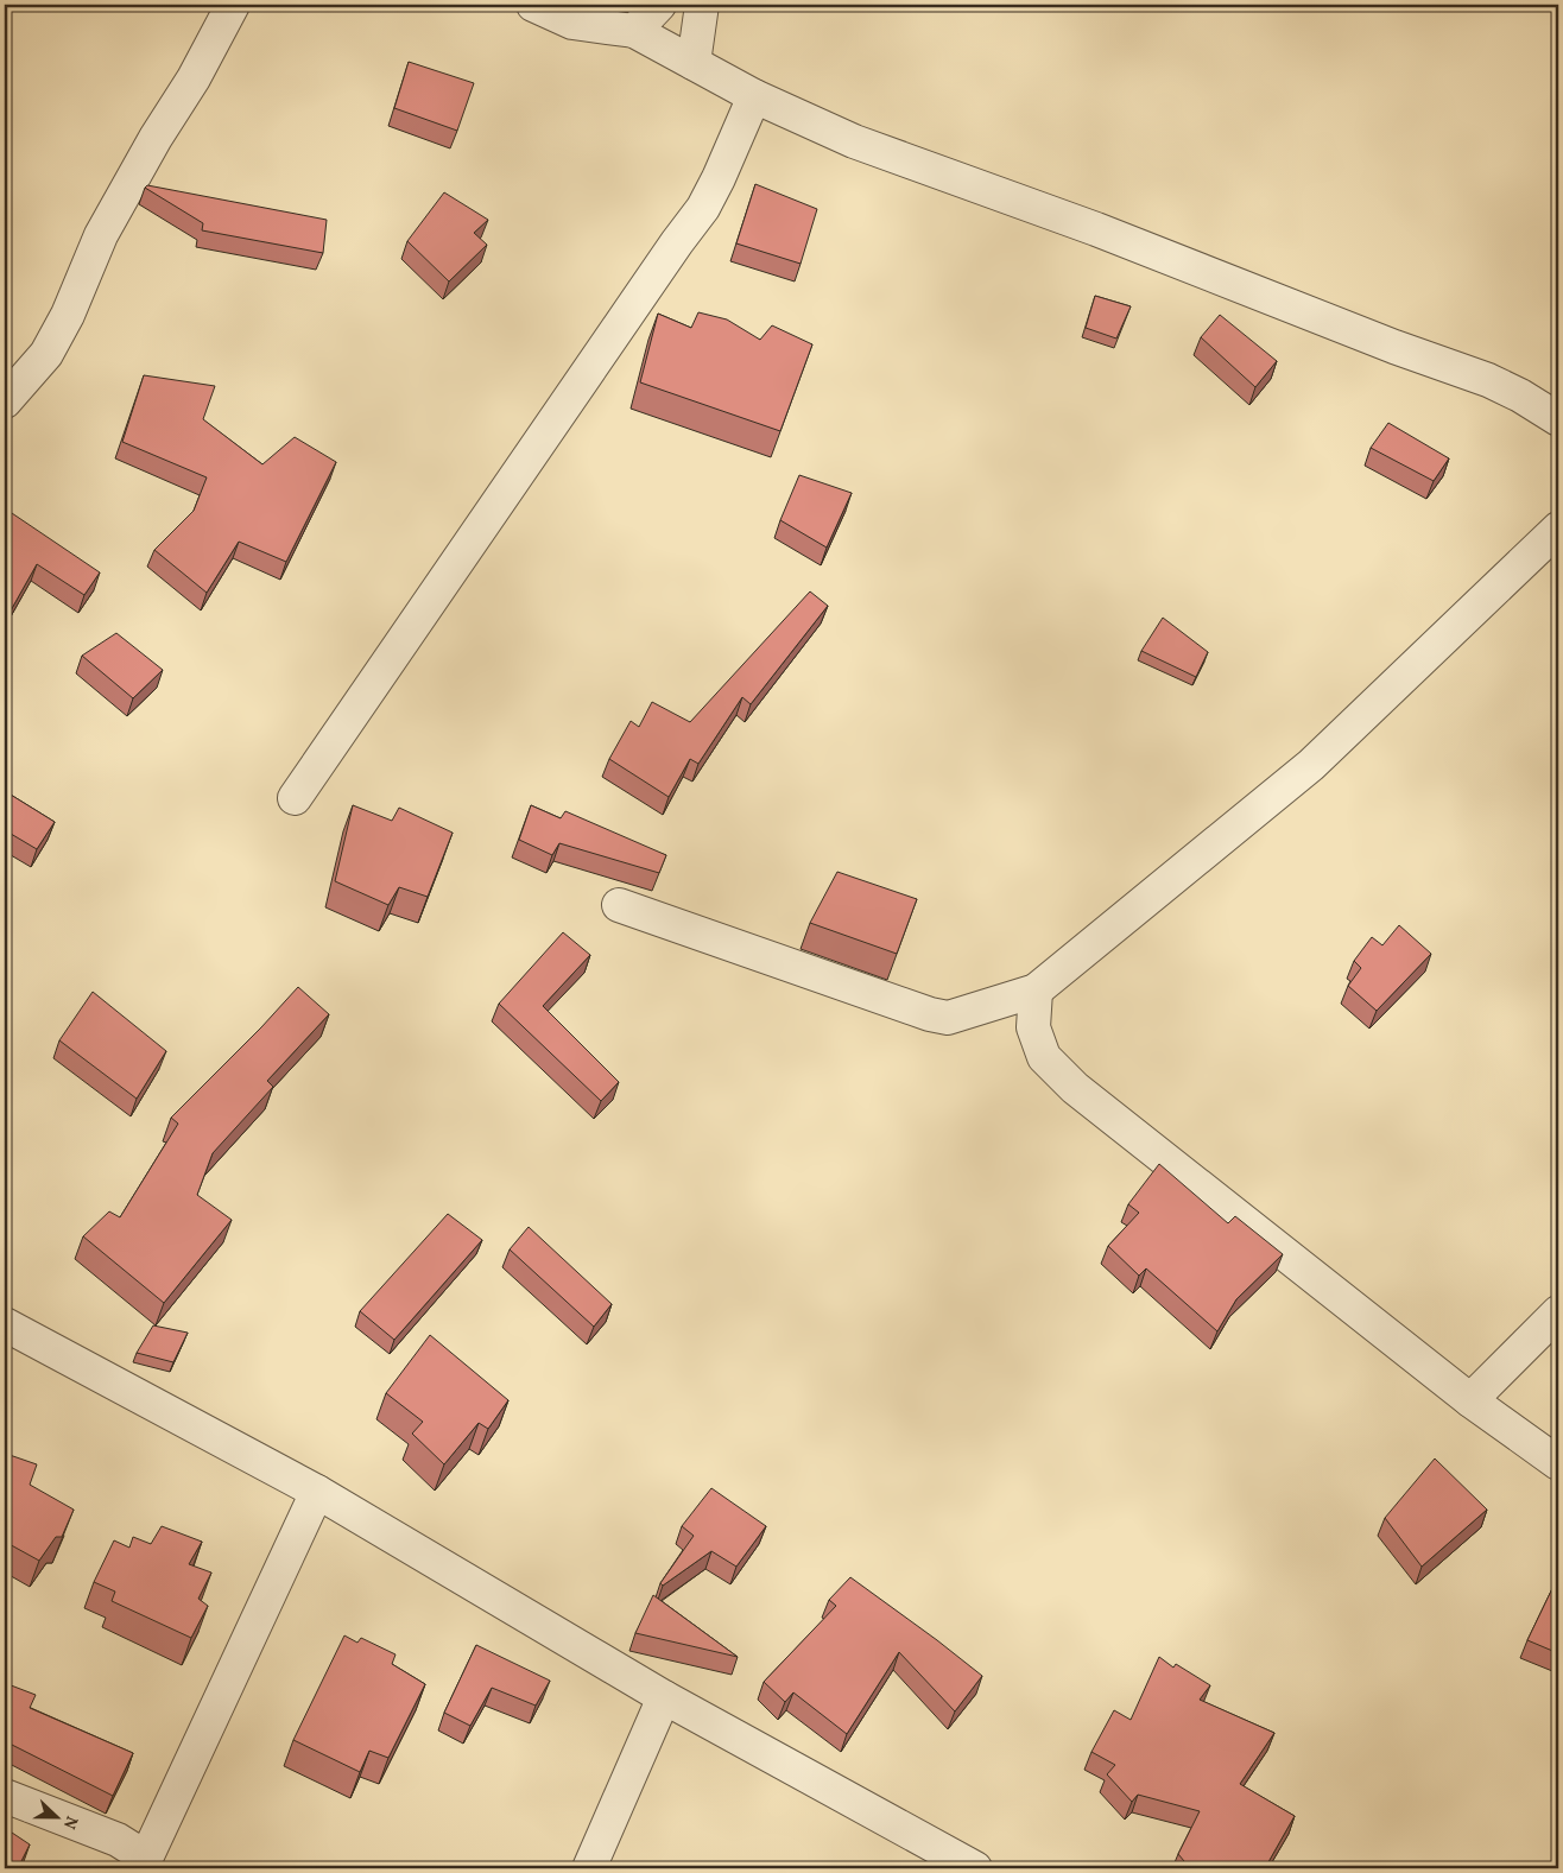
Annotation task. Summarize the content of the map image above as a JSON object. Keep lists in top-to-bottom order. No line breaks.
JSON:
{"north":"right"}
